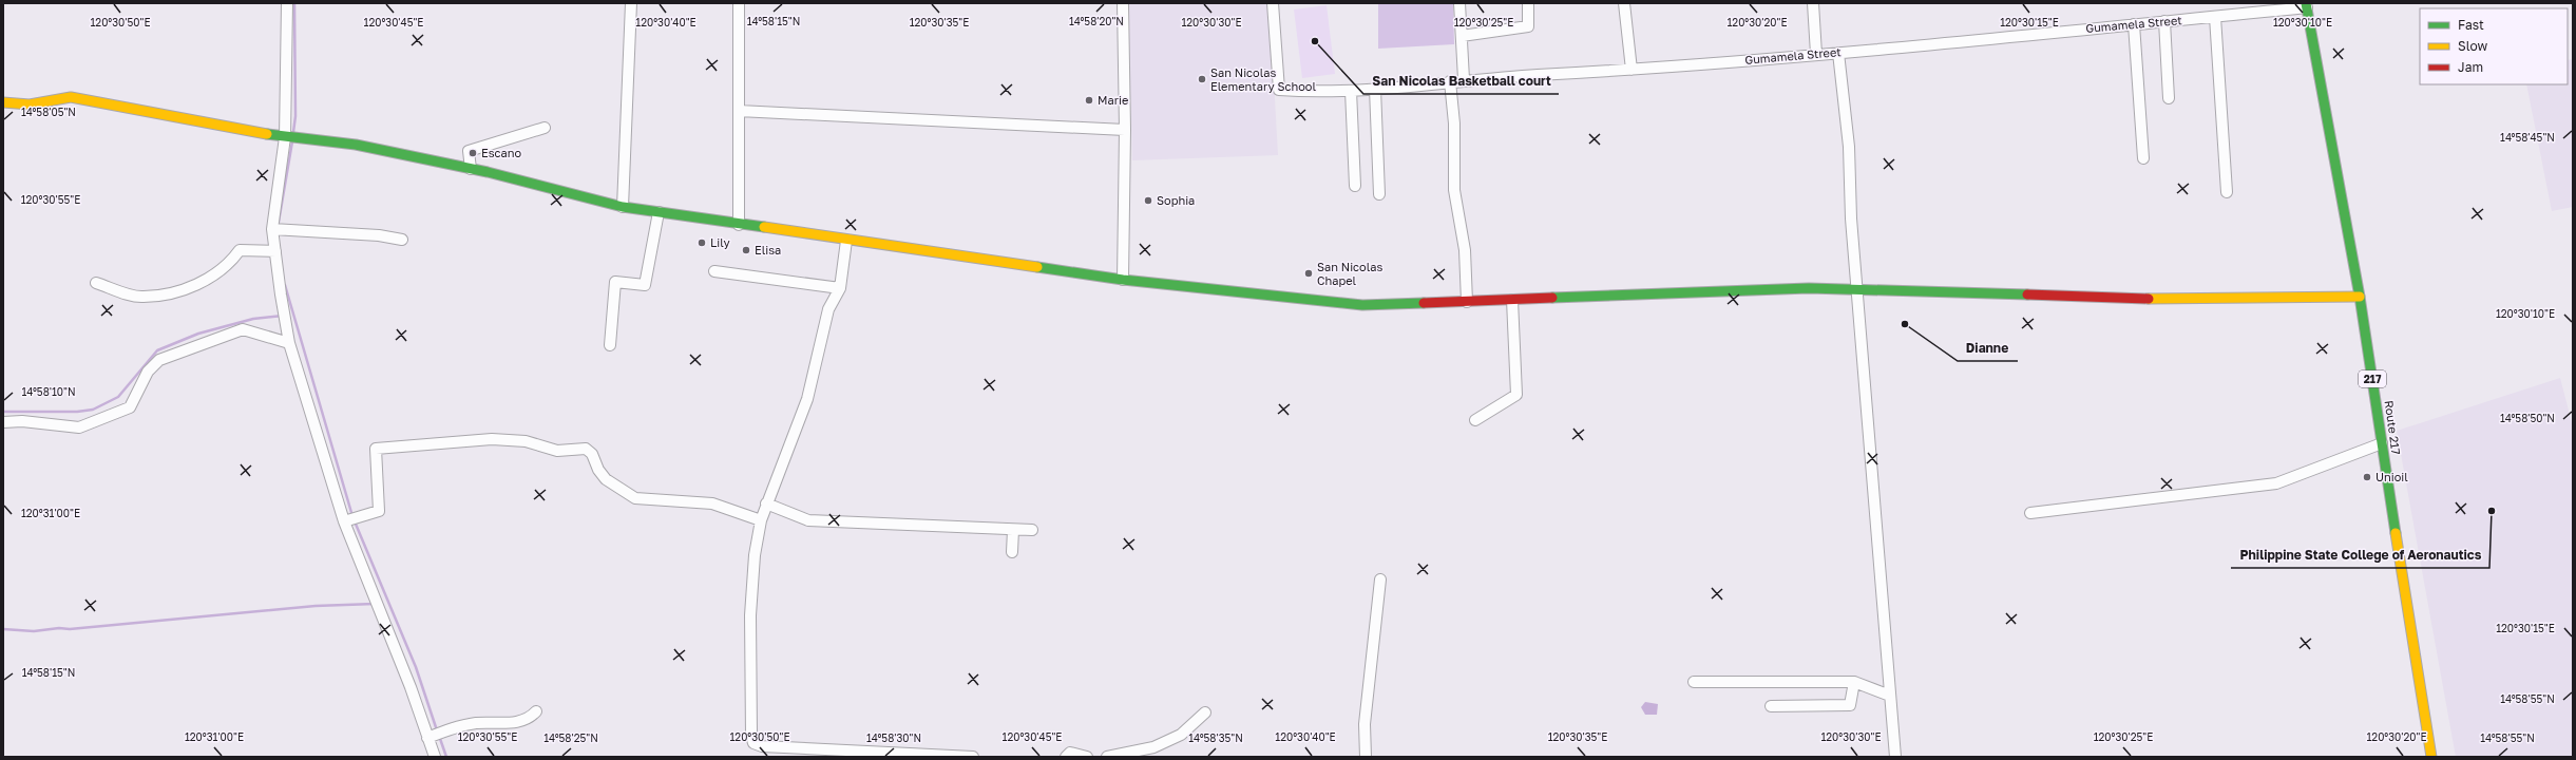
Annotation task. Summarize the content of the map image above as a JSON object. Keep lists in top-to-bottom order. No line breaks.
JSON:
{"streets":{"street":["Gumamela Street","217","Route 217"]},"crossings":[["Gumamela Street","Route 217"]],"places":["San Nicolas Basketball court","San Nicolas Elementary School","Marie","Escano","Sophia","Lily","Elisa","San Nicolas Chapel","Dianne","Unioil","Philippine State College of Aeronautics"],"legend":["Fast","Slow","Jam"],"coordinates":["14°58'15\"N","14°58'20\"N","120°30'10\"E","120°30'50\"E","120°30'45\"E","120°30'40\"E","120°30'35\"E","120°30'30\"E","120°30'25\"E","120°30'20\"E","120°30'15\"E","14°58'05\"N","14°58'45\"N","120°30'55\"E","14°58'10\"N","14°58'50\"N","120°31'00\"E","14°58'55\"N","14°58'25\"N","14°58'30\"N","14°58'35\"N"]}
